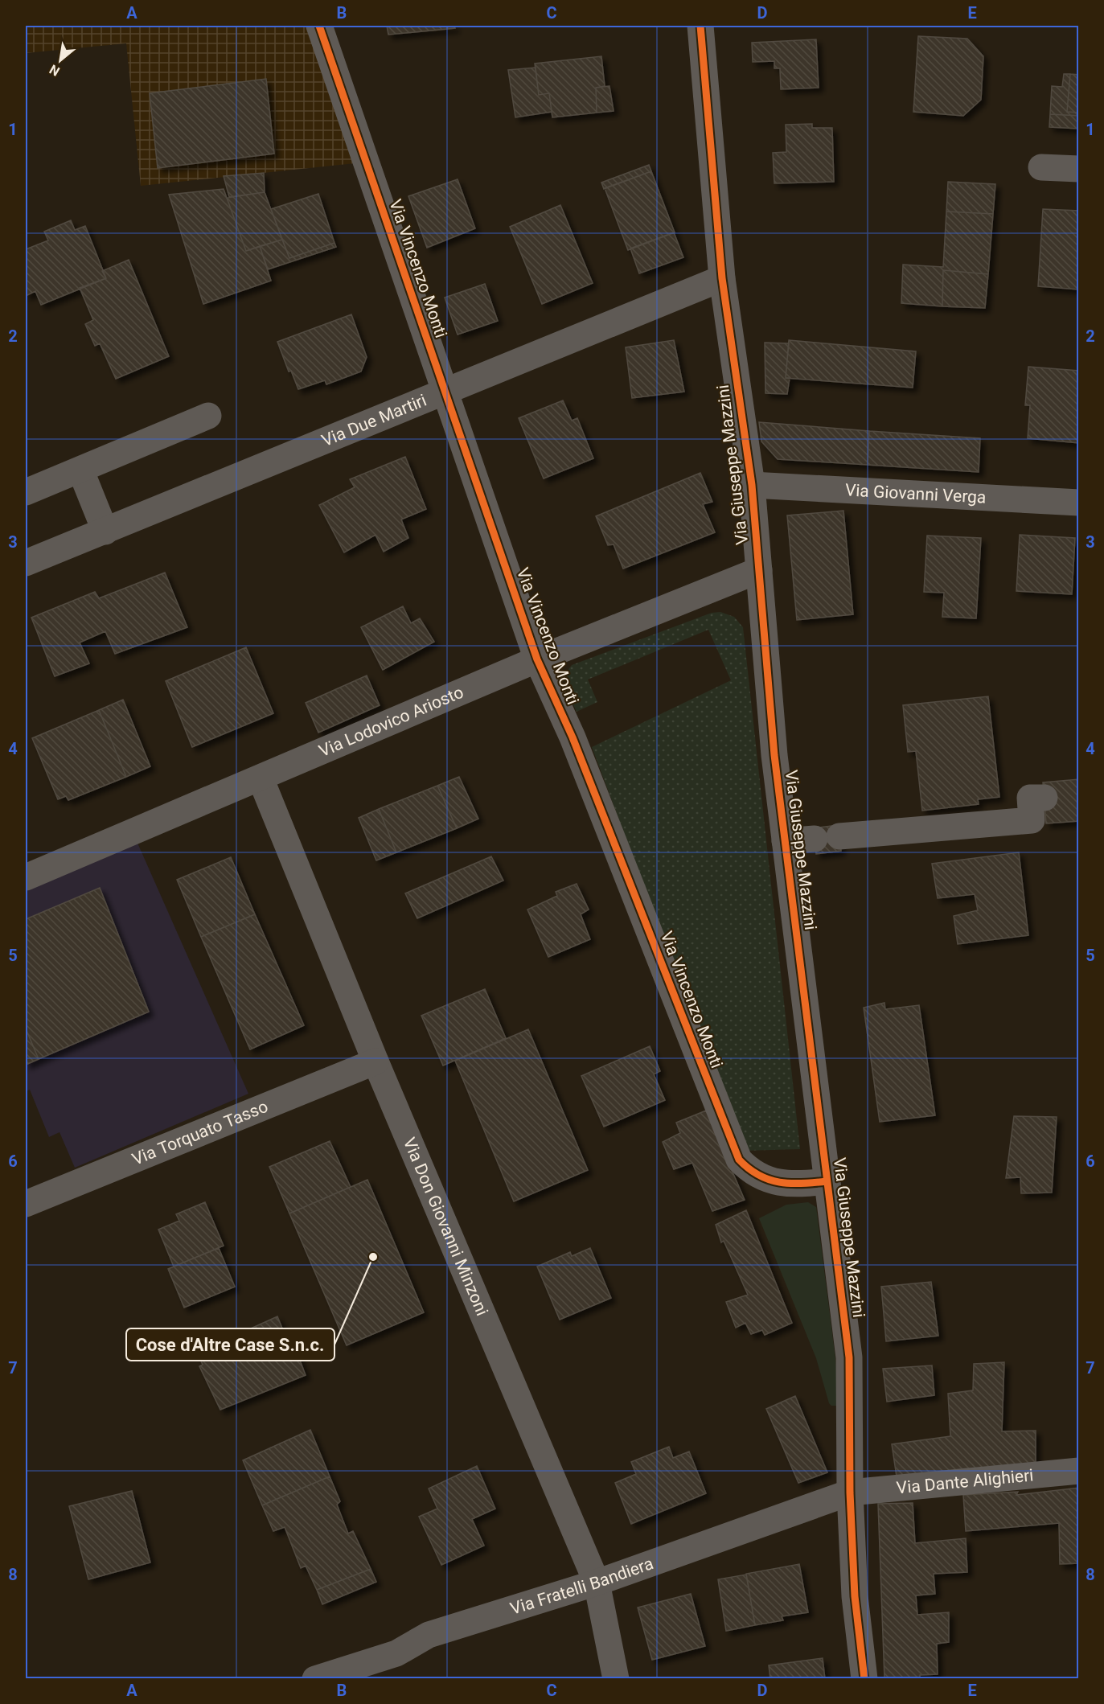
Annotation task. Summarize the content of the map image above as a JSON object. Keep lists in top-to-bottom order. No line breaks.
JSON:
{"streets":{"street":["Via Vincenzo Monti","Via Due Martiri","Via Giuseppe Mazzini","Via Giovanni Verga","Via Lodovico Ariosto","Via Torquato Tasso","Via Don Giovanni Minzoni","Via Dante Alighieri","Via Fratelli Bandiera"]},"crossings":[["Via Vincenzo Monti","Via Due Martiri"],["Via Vincenzo Monti","Via Giuseppe Mazzini"],["Via Vincenzo Monti","Via Lodovico Ariosto"],["Via Due Martiri","Via Giuseppe Mazzini"],["Via Giuseppe Mazzini","Via Giovanni Verga"],["Via Giuseppe Mazzini","Via Lodovico Ariosto"],["Via Giuseppe Mazzini","Via Dante Alighieri"],["Via Giuseppe Mazzini","Via Fratelli Bandiera"],["Via Lodovico Ariosto","Via Don Giovanni Minzoni"],["Via Torquato Tasso","Via Don Giovanni Minzoni"],["Via Don Giovanni Minzoni","Via Fratelli Bandiera"],["Via Dante Alighieri","Via Fratelli Bandiera"]],"places":["Cose d'Altre Case S.n.c."],"north":"bottom left","grid":{"columns":["A","B","C","D","E"],"rows":["1","2","3","4","5","6","7","8"]}}
